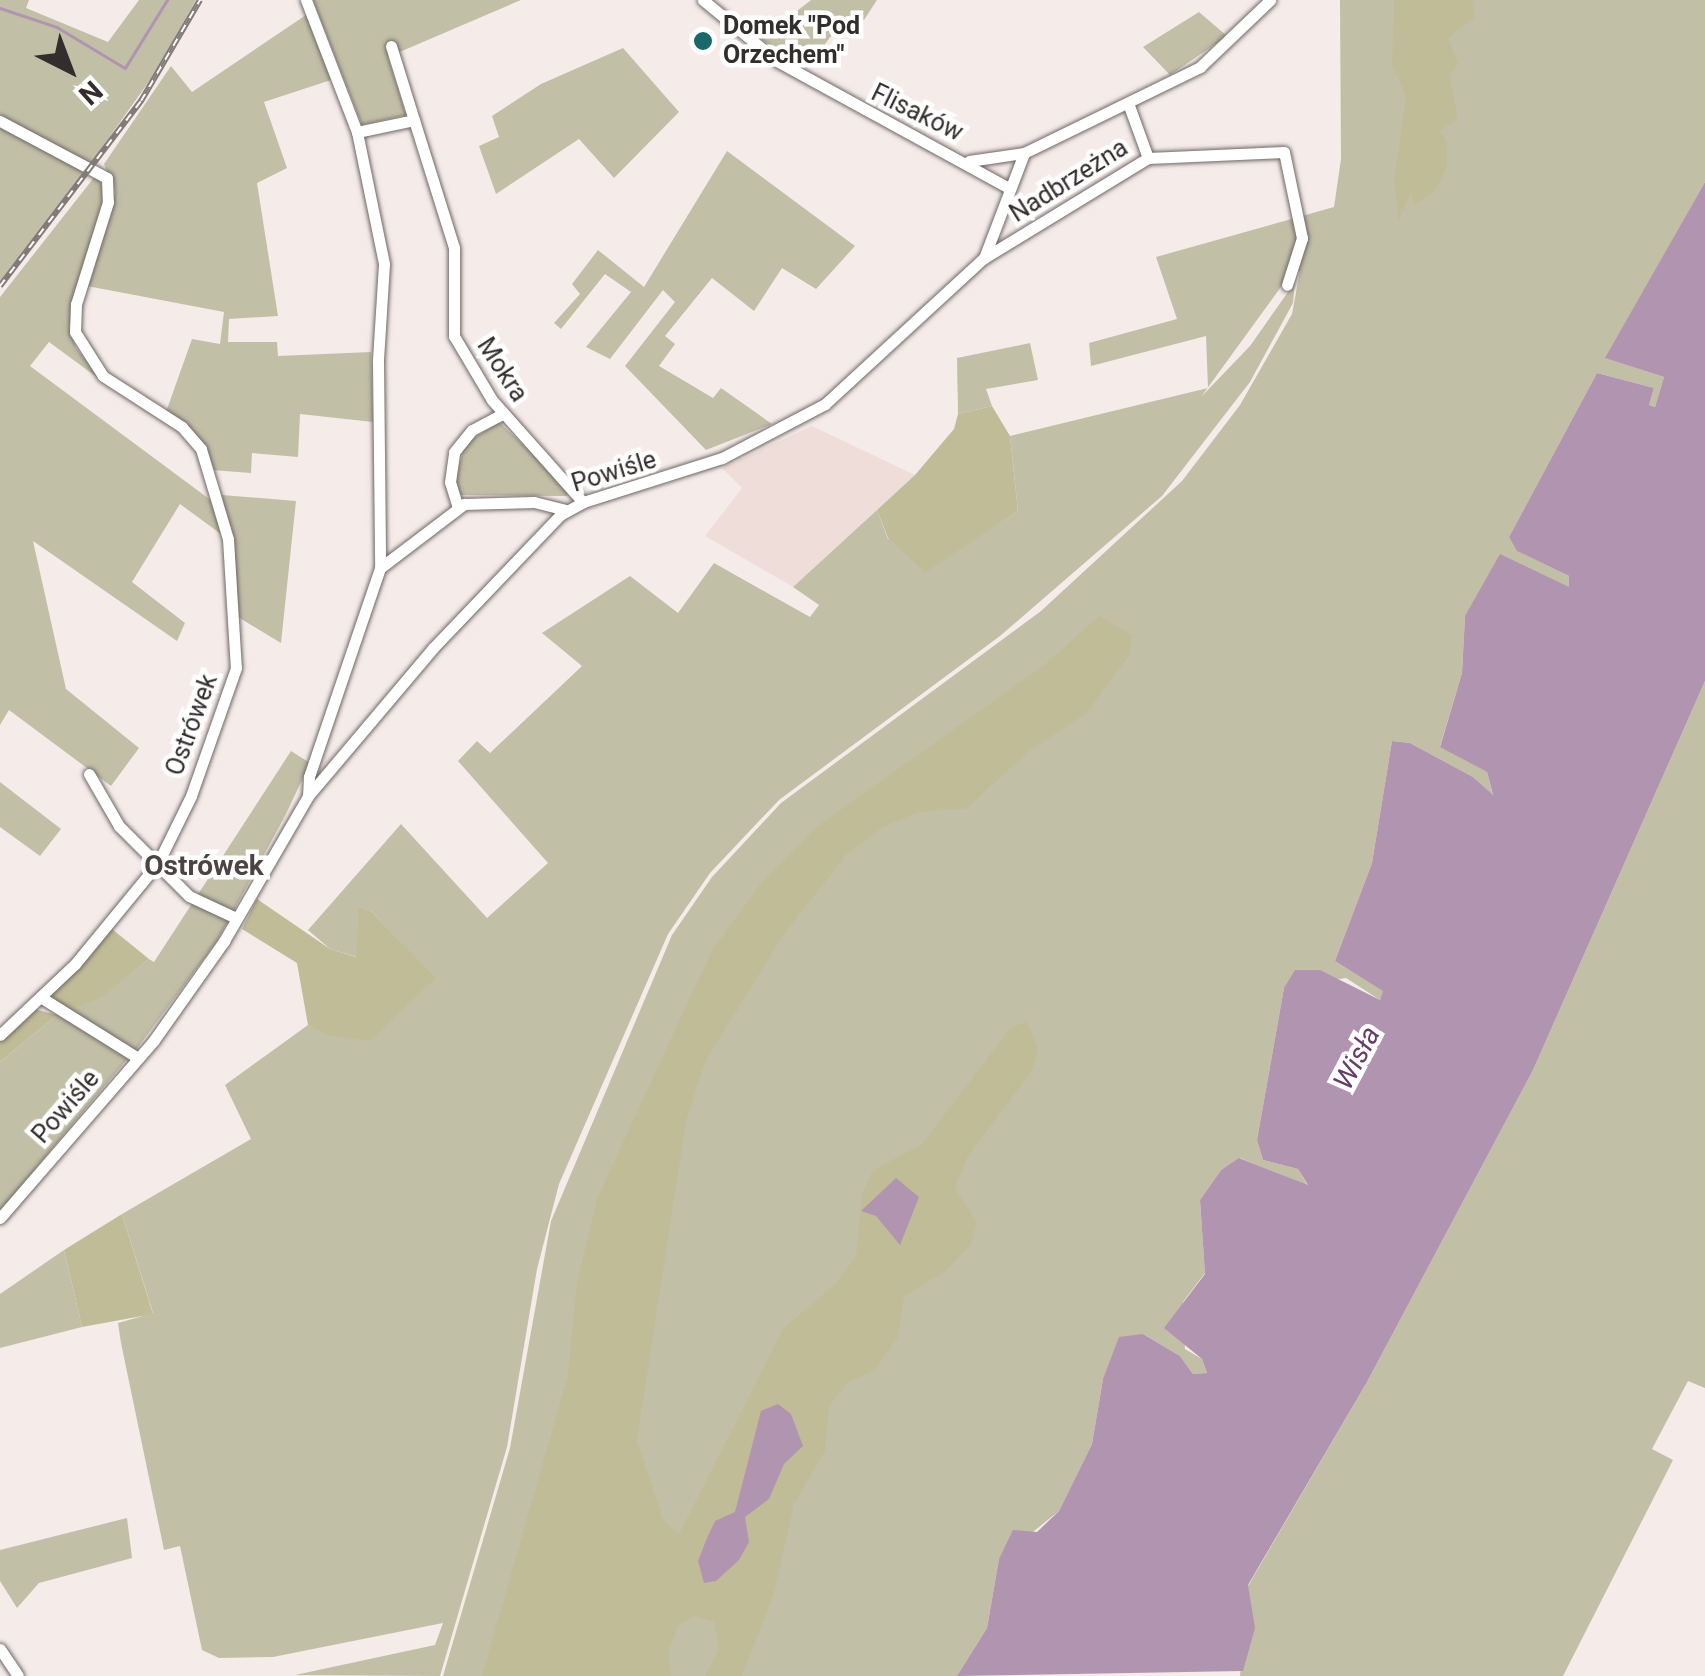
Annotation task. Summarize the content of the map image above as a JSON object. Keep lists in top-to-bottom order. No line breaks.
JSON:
{"streets":{"street":["Flisaków","Nadbrzeżna","Mokra","Powiśle","Ostrówek"]},"crossings":[["Flisaków","Powiśle"],["Nadbrzeżna","Powiśle"],["Mokra","Powiśle"]],"districts":["Ostrówek"],"water":["Wisła"],"places":["Domek \"Pod Orzechem\""],"north":"bottom right"}
